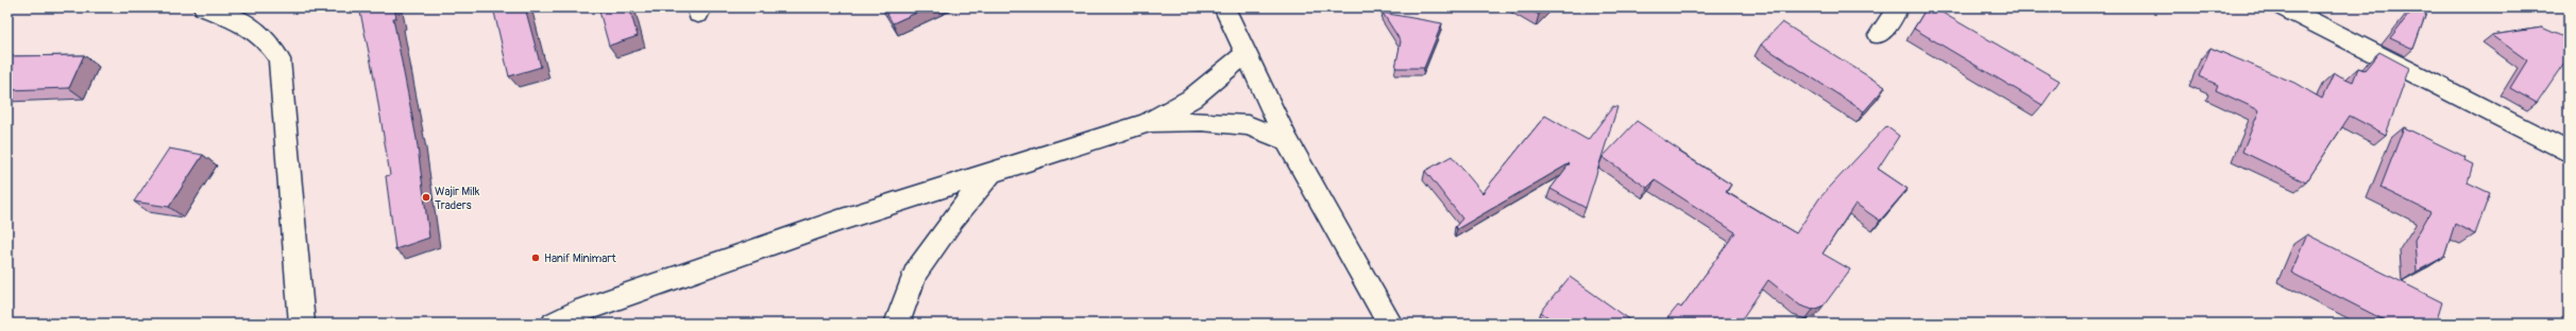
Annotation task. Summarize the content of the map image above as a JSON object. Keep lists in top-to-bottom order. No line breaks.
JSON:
{"places":["Wajir Milk Traders","Hanif Minimart"]}
